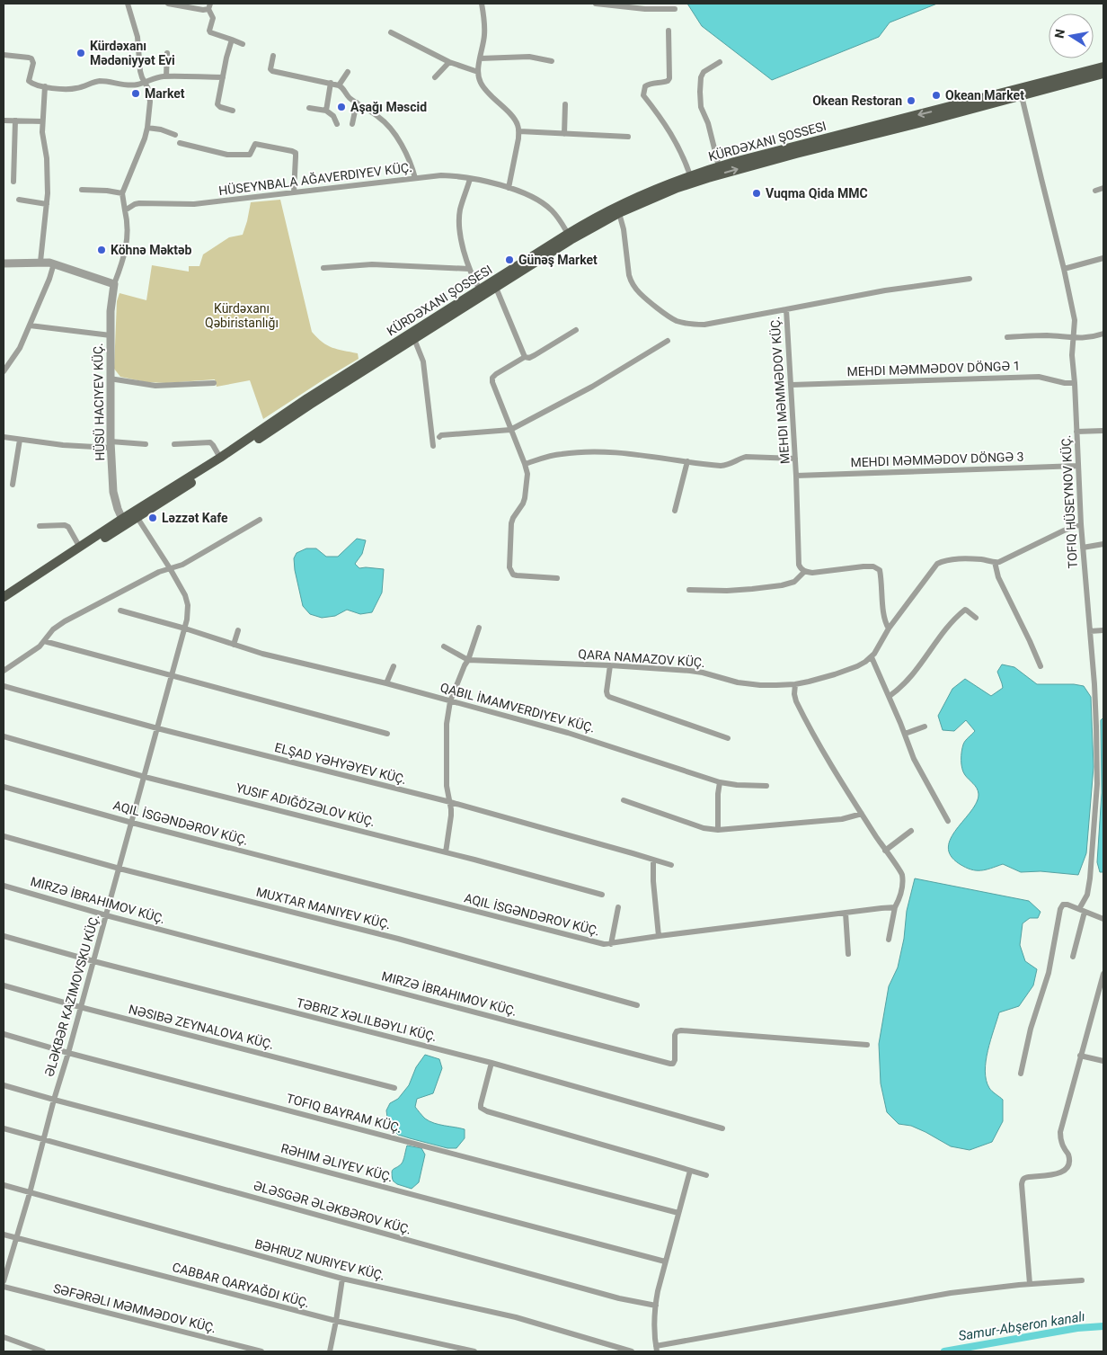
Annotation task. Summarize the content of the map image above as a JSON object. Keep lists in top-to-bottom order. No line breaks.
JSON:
{"streets":{"street":["HÜSEYNBALA AĞAVERDIYEV KÜÇ.","MEHDI MƏMMƏDOV DÖNGƏ 1","MEHDI MƏMMƏDOV KÜÇ.","MEHDI MƏMMƏDOV DÖNGƏ 3","TOFIQ HÜSEYNOV KÜÇ.","QARA NAMAZOV KÜÇ.","QABIL İMAMVERDIYEV KÜÇ.","ELŞAD YƏHYƏYEV KÜÇ.","AQIL İSGƏNDƏROV KÜÇ.","MIRZƏ İBRAHIMOV KÜÇ.","MUXTAR MANIYEV KÜÇ.","TƏBRIZ XƏLILBƏYLI KÜÇ.","NƏSIBƏ ZEYNALOVA KÜÇ.","TOFIQ BAYRAM KÜÇ.","RƏHIM ƏLIYEV KÜÇ.","ƏLƏSGƏR ƏLƏKBƏROV KÜÇ.","BƏHRUZ NURIYEV KÜÇ.","SƏFƏRƏLI MƏMMƏDOV KÜÇ."]},"crossings":[["MEHDI MƏMMƏDOV DÖNGƏ 1","MEHDI MƏMMƏDOV KÜÇ."],["MEHDI MƏMMƏDOV DÖNGƏ 1","TOFIQ HÜSEYNOV KÜÇ."],["MEHDI MƏMMƏDOV KÜÇ.","MEHDI MƏMMƏDOV DÖNGƏ 3"],["MEHDI MƏMMƏDOV DÖNGƏ 3","TOFIQ HÜSEYNOV KÜÇ."]],"water":["Samur-Abşeron kanalı"],"parks":["Kürdəxanı Qəbiristanlığı"],"places":["Kürdəxanı Mədəniyyət Evi","Market","Okean Market","Okean Restoran","Aşağı Məscid","Vuqma Qida MMC","Köhnə Məktəb","Günəş Market","Ləzzət Kafe"],"north":"left"}
